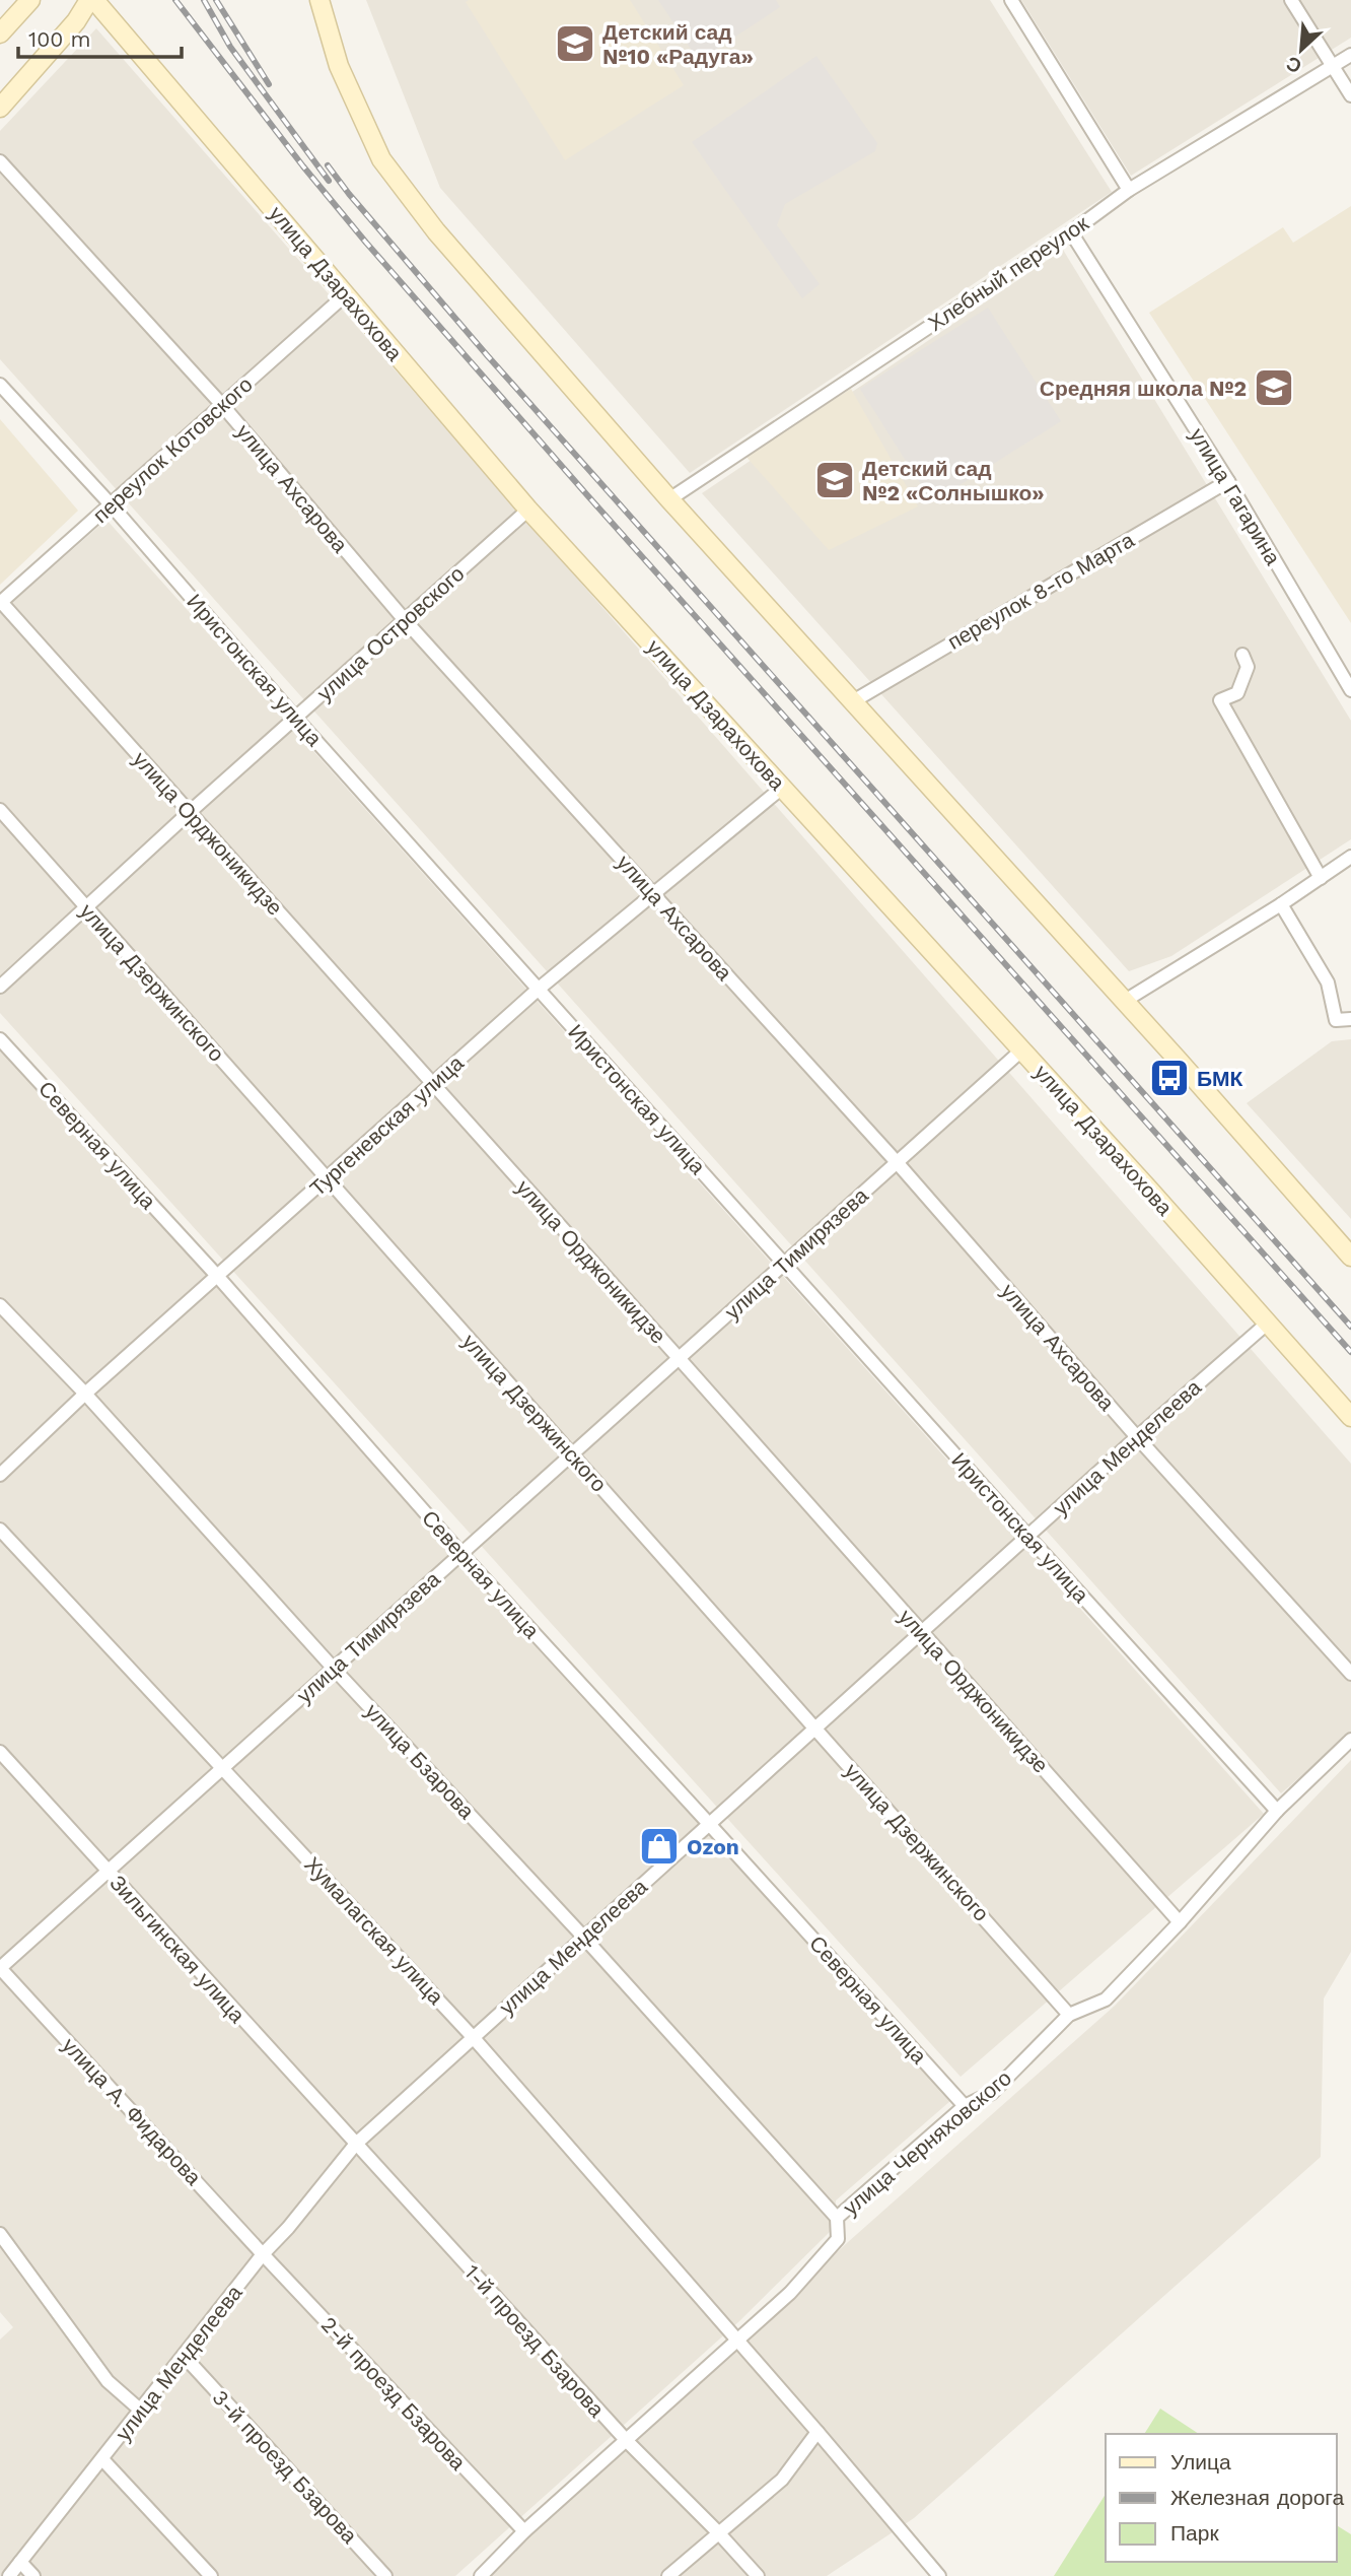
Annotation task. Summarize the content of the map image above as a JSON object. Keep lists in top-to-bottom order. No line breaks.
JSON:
{"streets":{"street":["Хлебный переулок","улица Дзарахохова","переулок Котовского","улица Ахсарова","улица Гагарина","переулок 8-го Марта","улица Островского","Иристонская улица","улица Орджоникидзе","улица Дзержинского","Тургеневская улица","Северная улица","улица Тимирязева","улица Менделеева","улица Бзарова","Хумалагская улица","Зильгинская улица","улица А. Фидарова","улица Черняховского","1-й проезд Бзарова","2-й проезд Бзарова","3-й проезд Бзарова"]},"crossings":[["Хлебный переулок","улица Гагарина"],["улица Дзарахохова","переулок Котовского"],["улица Дзарахохова","улица Островского"],["улица Дзарахохова","Тургеневская улица"],["улица Дзарахохова","улица Тимирязева"],["улица Дзарахохова","улица Менделеева"],["переулок Котовского","улица Ахсарова"],["переулок Котовского","Иристонская улица"],["переулок Котовского","улица Орджоникидзе"],["улица Ахсарова","улица Островского"],["улица Ахсарова","Тургеневская улица"],["улица Ахсарова","улица Тимирязева"],["улица Ахсарова","улица Менделеева"],["улица Гагарина","переулок 8-го Марта"],["улица Островского","Иристонская улица"],["улица Островского","улица Орджоникидзе"],["улица Островского","улица Дзержинского"],["Иристонская улица","Тургеневская улица"],["Иристонская улица","улица Тимирязева"],["Иристонская улица","улица Менделеева"],["Иристонская улица","улица Черняховского"],["улица Орджоникидзе","Тургеневская улица"],["улица Орджоникидзе","улица Тимирязева"],["улица Орджоникидзе","улица Менделеева"],["улица Орджоникидзе","улица Черняховского"],["улица Дзержинского","Тургеневская улица"],["улица Дзержинского","улица Тимирязева"],["улица Дзержинского","улица Менделеева"],["улица Дзержинского","улица Черняховского"],["Тургеневская улица","Северная улица"],["Тургеневская улица","улица Бзарова"],["Северная улица","улица Тимирязева"],["Северная улица","улица Менделеева"],["Северная улица","улица Черняховского"],["улица Тимирязева","улица Бзарова"],["улица Тимирязева","Хумалагская улица"],["улица Тимирязева","Зильгинская улица"],["улица Тимирязева","улица А. Фидарова"],["улица Менделеева","улица Бзарова"],["улица Менделеева","Хумалагская улица"],["улица Менделеева","Зильгинская улица"],["улица Менделеева","улица А. Фидарова"],["улица Менделеева","1-й проезд Бзарова"],["улица Менделеева","2-й проезд Бзарова"],["улица Менделеева","3-й проезд Бзарова"],["улица Бзарова","улица Черняховского"],["Хумалагская улица","улица Черняховского"],["Зильгинская улица","1-й проезд Бзарова"],["улица А. Фидарова","2-й проезд Бзарова"],["улица Черняховского","1-й проезд Бзарова"],["улица Черняховского","2-й проезд Бзарова"]],"places":{"school or university":["Детский сад №10 «Радуга»","Средняя школа №2","Детский сад №2 «Солнышко»"],"bus stop":["БМК"],"shop":["Ozon"]},"legend":["Улица","Железная дорога","Парк"],"scale_bar":"100 m","north":"bottom left"}
